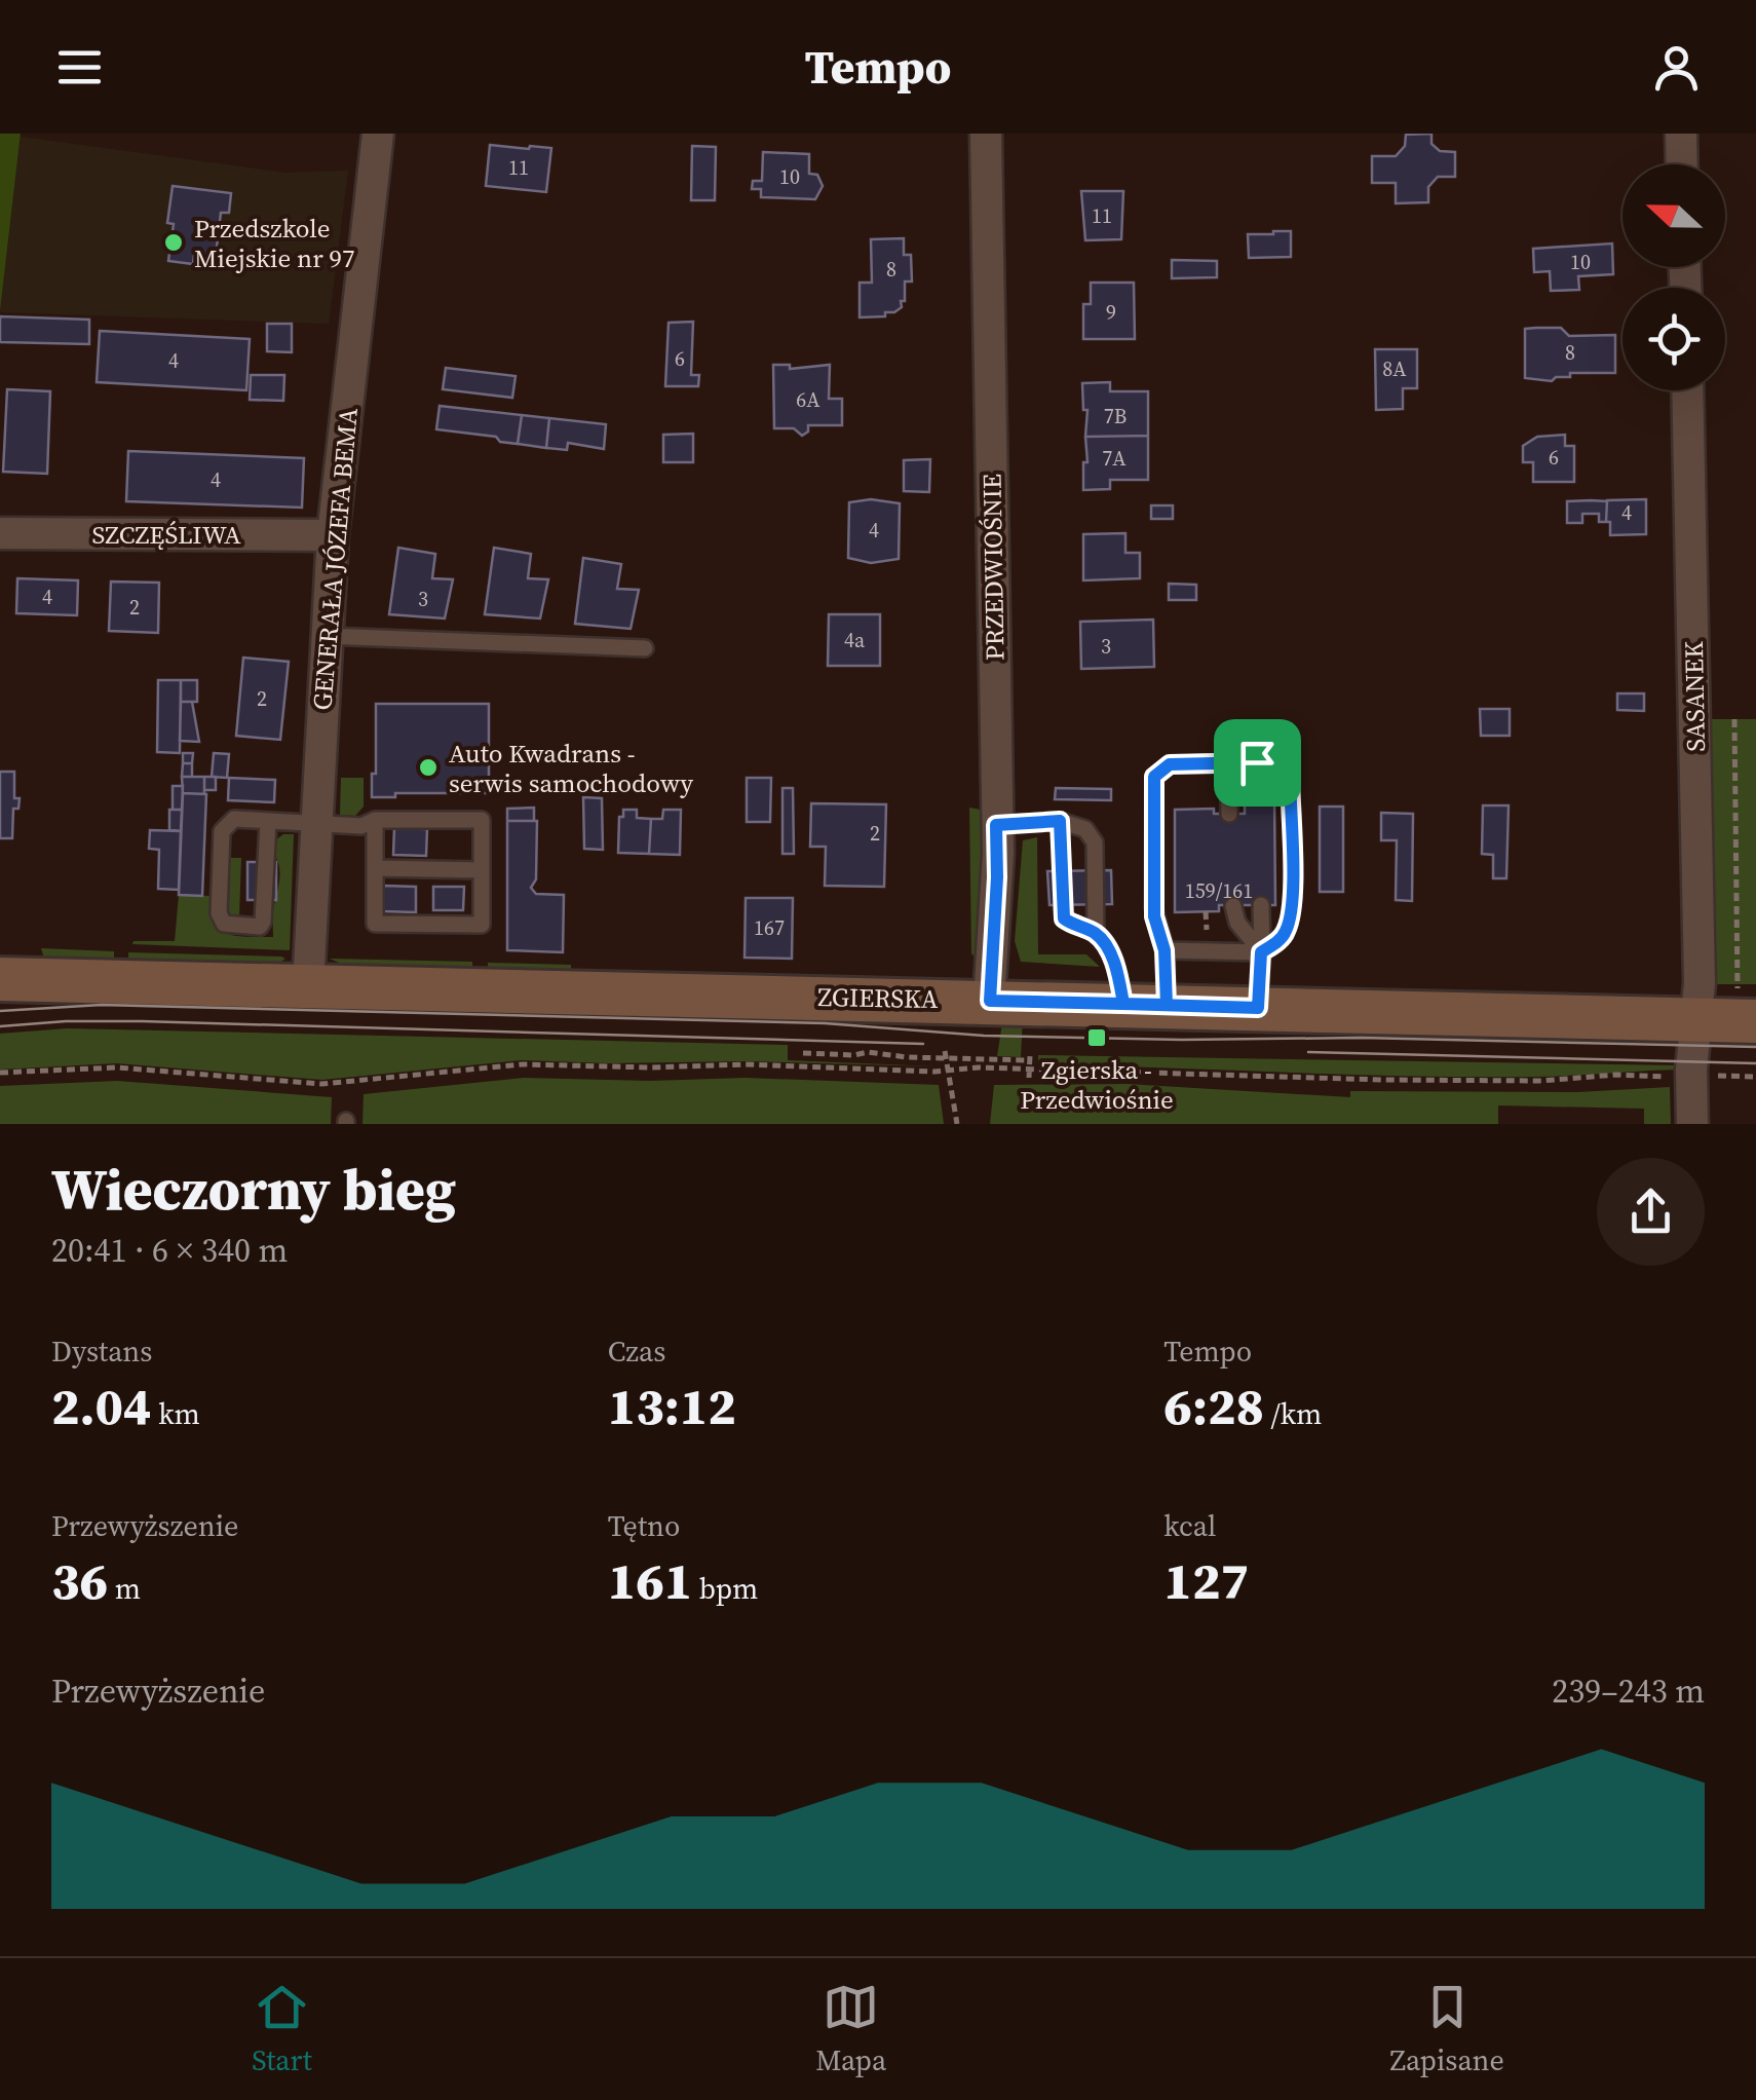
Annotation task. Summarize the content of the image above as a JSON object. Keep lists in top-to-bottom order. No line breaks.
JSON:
{"streets":{"main road":["ZGIERSKA"],"street":["SZCZĘŚLIWA","GENERAŁA JÓZEFA BEMA","PRZEDWIOŚNIE","SASANEK"]},"crossings":[["SZCZĘŚLIWA","GENERAŁA JÓZEFA BEMA"],["GENERAŁA JÓZEFA BEMA","ZGIERSKA"],["PRZEDWIOŚNIE","ZGIERSKA"],["SASANEK","ZGIERSKA"]],"places":{"other":["Przedszkole Miejskie nr 97","Auto Kwadrans - serwis samochodowy"],"transit":["Zgierska - Przedwiośnie"]},"house_numbers":["11","10","11","10","8","9","8","6","4","8A","6A","7B","6","7A","4","4","4","4","3","2","4a","3","2","2","159/161","167"],"north":"left","page":{"header":"Tempo","heading":["Wieczorny bieg","20:41 · 6 × 340 m"],"stats":[["Dystans","2.04 km"],["Czas","13:12"],["Tempo","6:28 /km"],["Przewyższenie","36 m"],["Tętno","161 bpm"],["kcal","127"]],"chart":["Przewyższenie","239–243 m"],"tabs":["Start","Mapa","Zapisane"]}}
